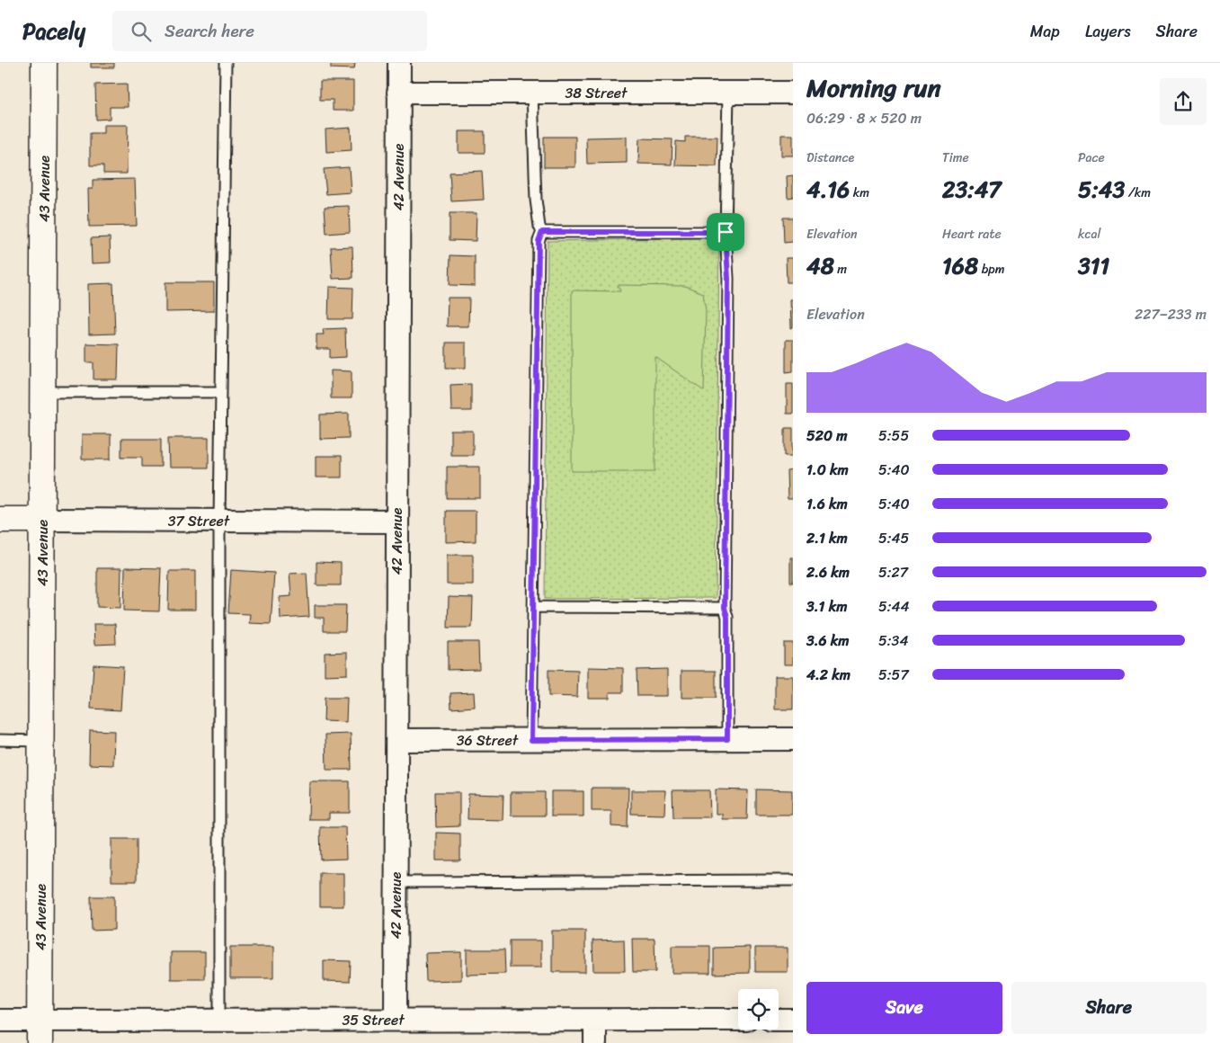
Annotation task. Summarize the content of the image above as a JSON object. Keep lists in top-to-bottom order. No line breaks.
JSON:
{"streets":{"street":["38 Street","42 Avenue","43 Avenue","37 Street","36 Street","35 Street"]},"crossings":[["38 Street","42 Avenue"],["42 Avenue","37 Street"],["42 Avenue","36 Street"],["42 Avenue","35 Street"],["43 Avenue","37 Street"],["43 Avenue","35 Street"]],"page":{"header":"Pacely","search":"Search here","nav":["Map","Layers","Share"],"heading":["Morning run","06:29 · 8 × 520 m"],"stats":[["Distance","4.16 km"],["Time","23:47"],["Pace","5:43 /km"],["Elevation","48 m"],["Heart rate","168 bpm"],["kcal","311"]],"chart":["Elevation","227–233 m"],"list":[{"name":"520 m","note":"5:55"},{"name":"1.0 km","note":"5:40"},{"name":"1.6 km","note":"5:40"},{"name":"2.1 km","note":"5:45"},{"name":"2.6 km","note":"5:27"},{"name":"3.1 km","note":"5:44"},{"name":"3.6 km","note":"5:34"},{"name":"4.2 km","note":"5:57"}],"buttons":["Save","Share"]}}
